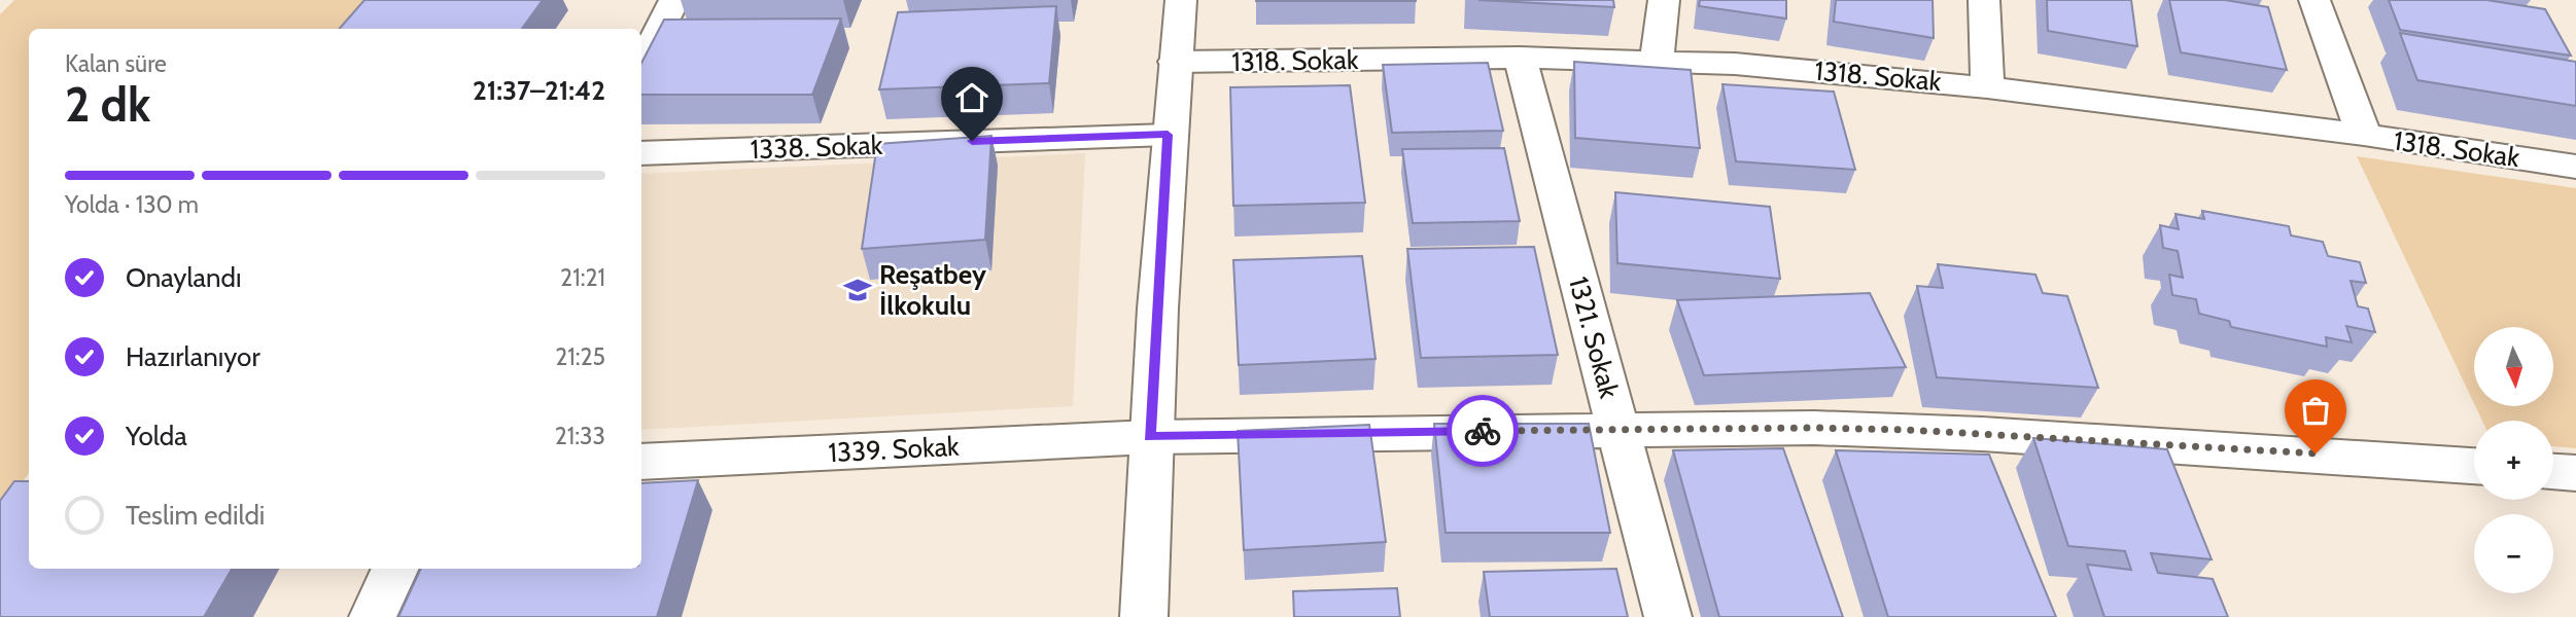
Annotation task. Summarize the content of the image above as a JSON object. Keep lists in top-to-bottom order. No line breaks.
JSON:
{"streets":{"street":["1318. Sokak","1338. Sokak","1321. Sokak","1339. Sokak"]},"crossings":[["1318. Sokak","1321. Sokak"],["1321. Sokak","1339. Sokak"]],"places":{"school or university":["Reşatbey İlkokulu"]},"north":"bottom","page":{"heading":["2 dk","Kalan süre","21:37–21:42"],"bar":"Yolda · 130 m","list":[["Onaylandı","21:21"],["Hazırlanıyor","21:25"],["Yolda","21:33"],"Teslim edildi"],"map_buttons":["+","−"]}}
